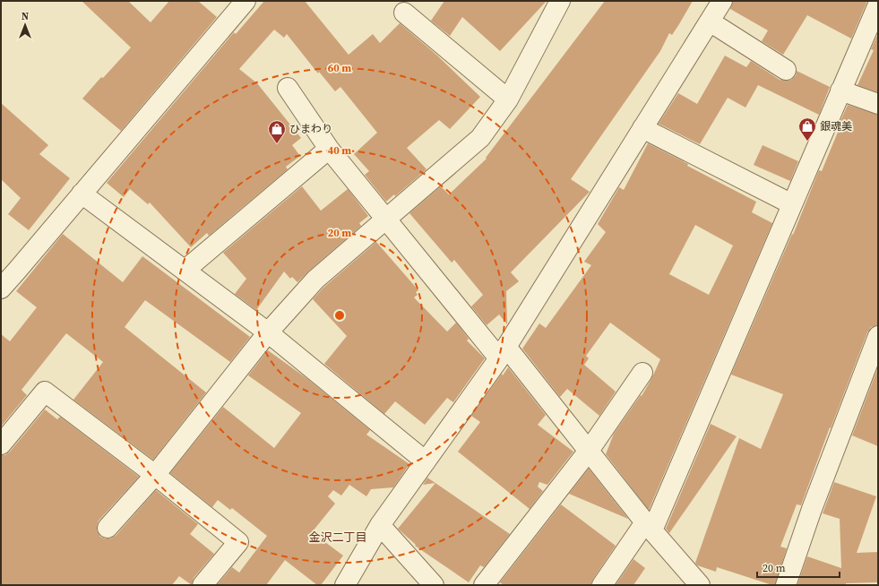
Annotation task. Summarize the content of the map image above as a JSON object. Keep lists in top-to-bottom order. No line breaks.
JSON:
{"districts":["金沢二丁目"],"places":{"shop":["銀魂美","ひまわり"]},"scale_bar":"20 m","north":"top","rings":["60 m","40 m","20 m"]}
